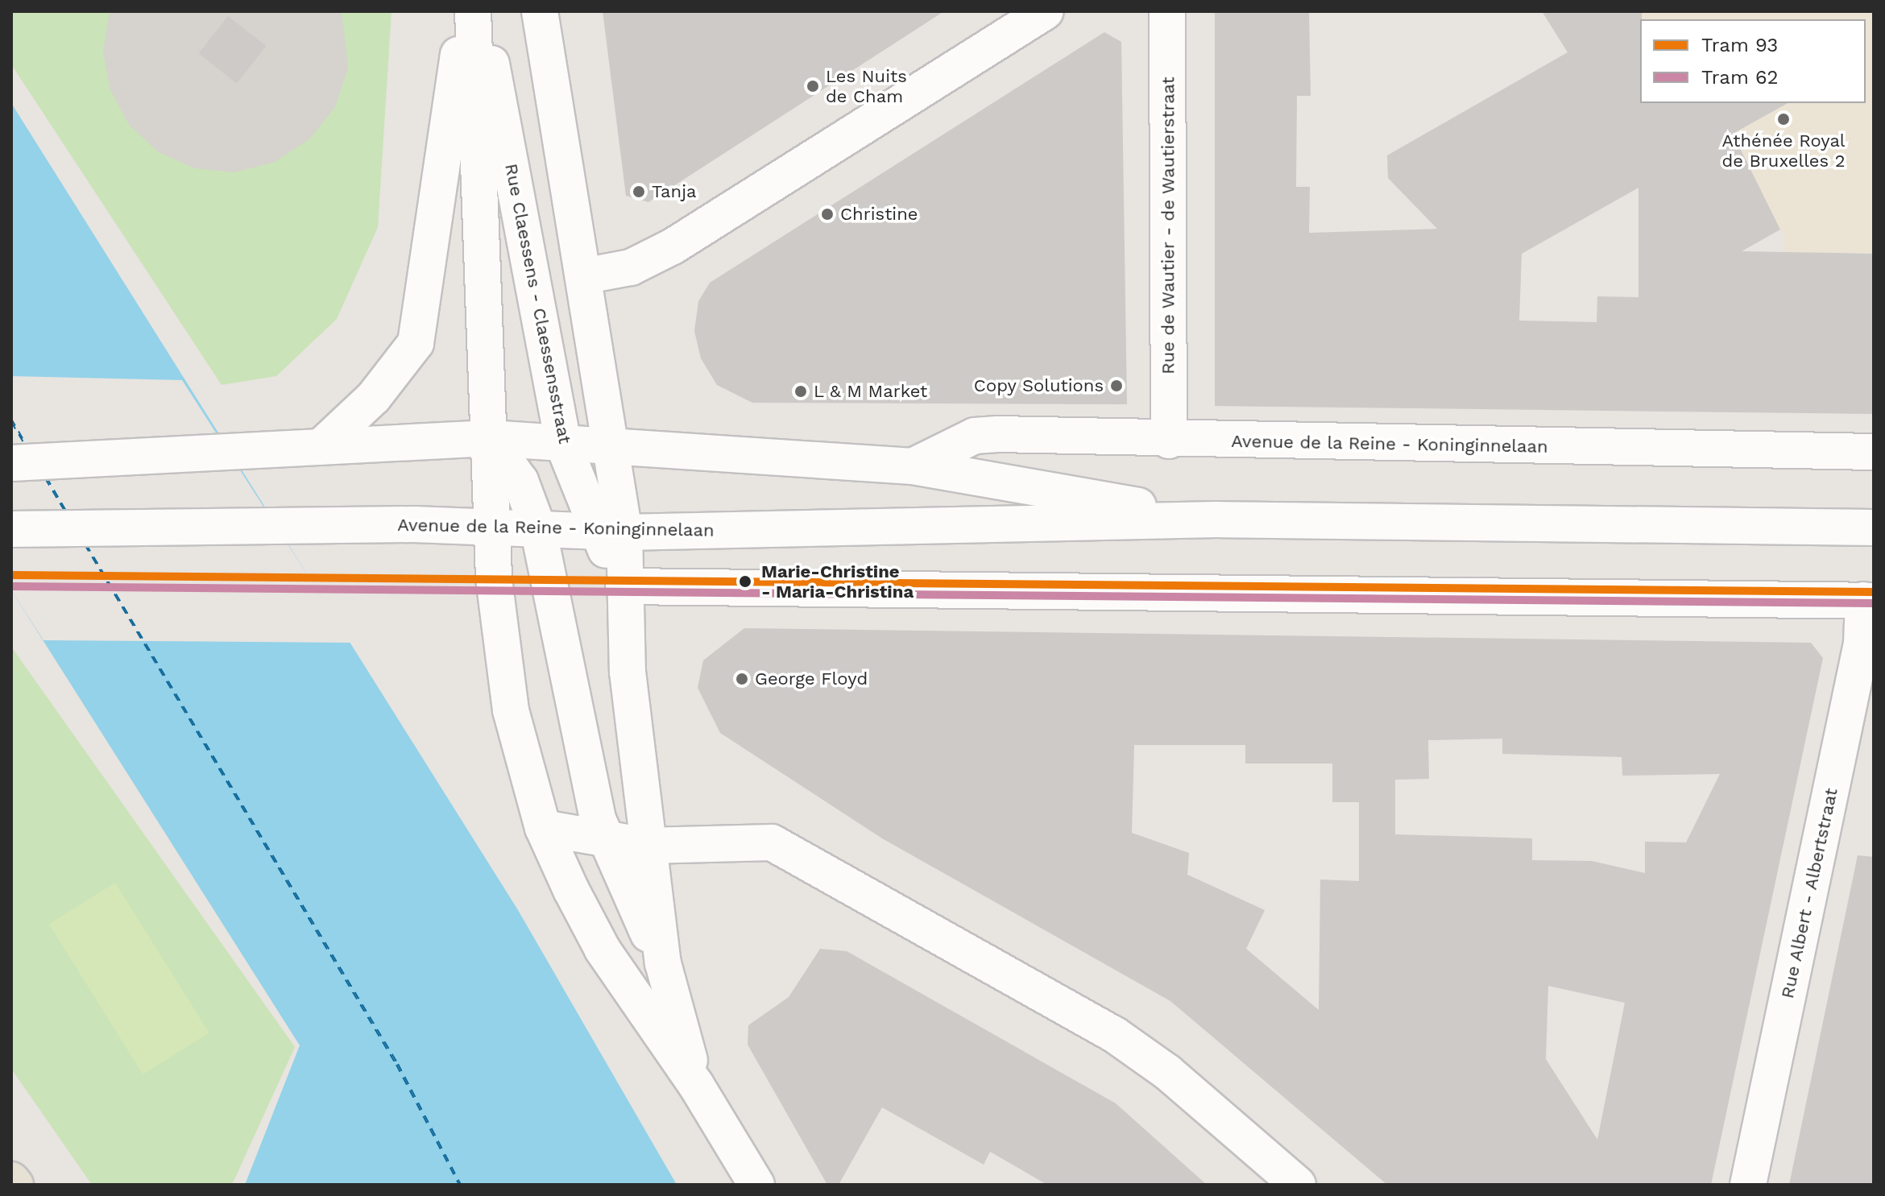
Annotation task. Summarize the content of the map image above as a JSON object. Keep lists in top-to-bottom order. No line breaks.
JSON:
{"streets":{"street":["Rue de Wautier - de Wautierstraat","Rue Claessens - Claessensstraat","Avenue de la Reine - Koninginnelaan","Rue Albert - Albertstraat"]},"crossings":[["Rue de Wautier - de Wautierstraat","Avenue de la Reine - Koninginnelaan"],["Rue Claessens - Claessensstraat","Avenue de la Reine - Koninginnelaan"]],"places":["Les Nuits de Cham","Athénée Royal de Bruxelles 2","Tanja","Christine","Copy Solutions","L & M Market","Marie-Christine - Maria-Christina","George Floyd"],"lines":["tram line 93","tram line 62"],"legend":["Tram 93","Tram 62"]}
